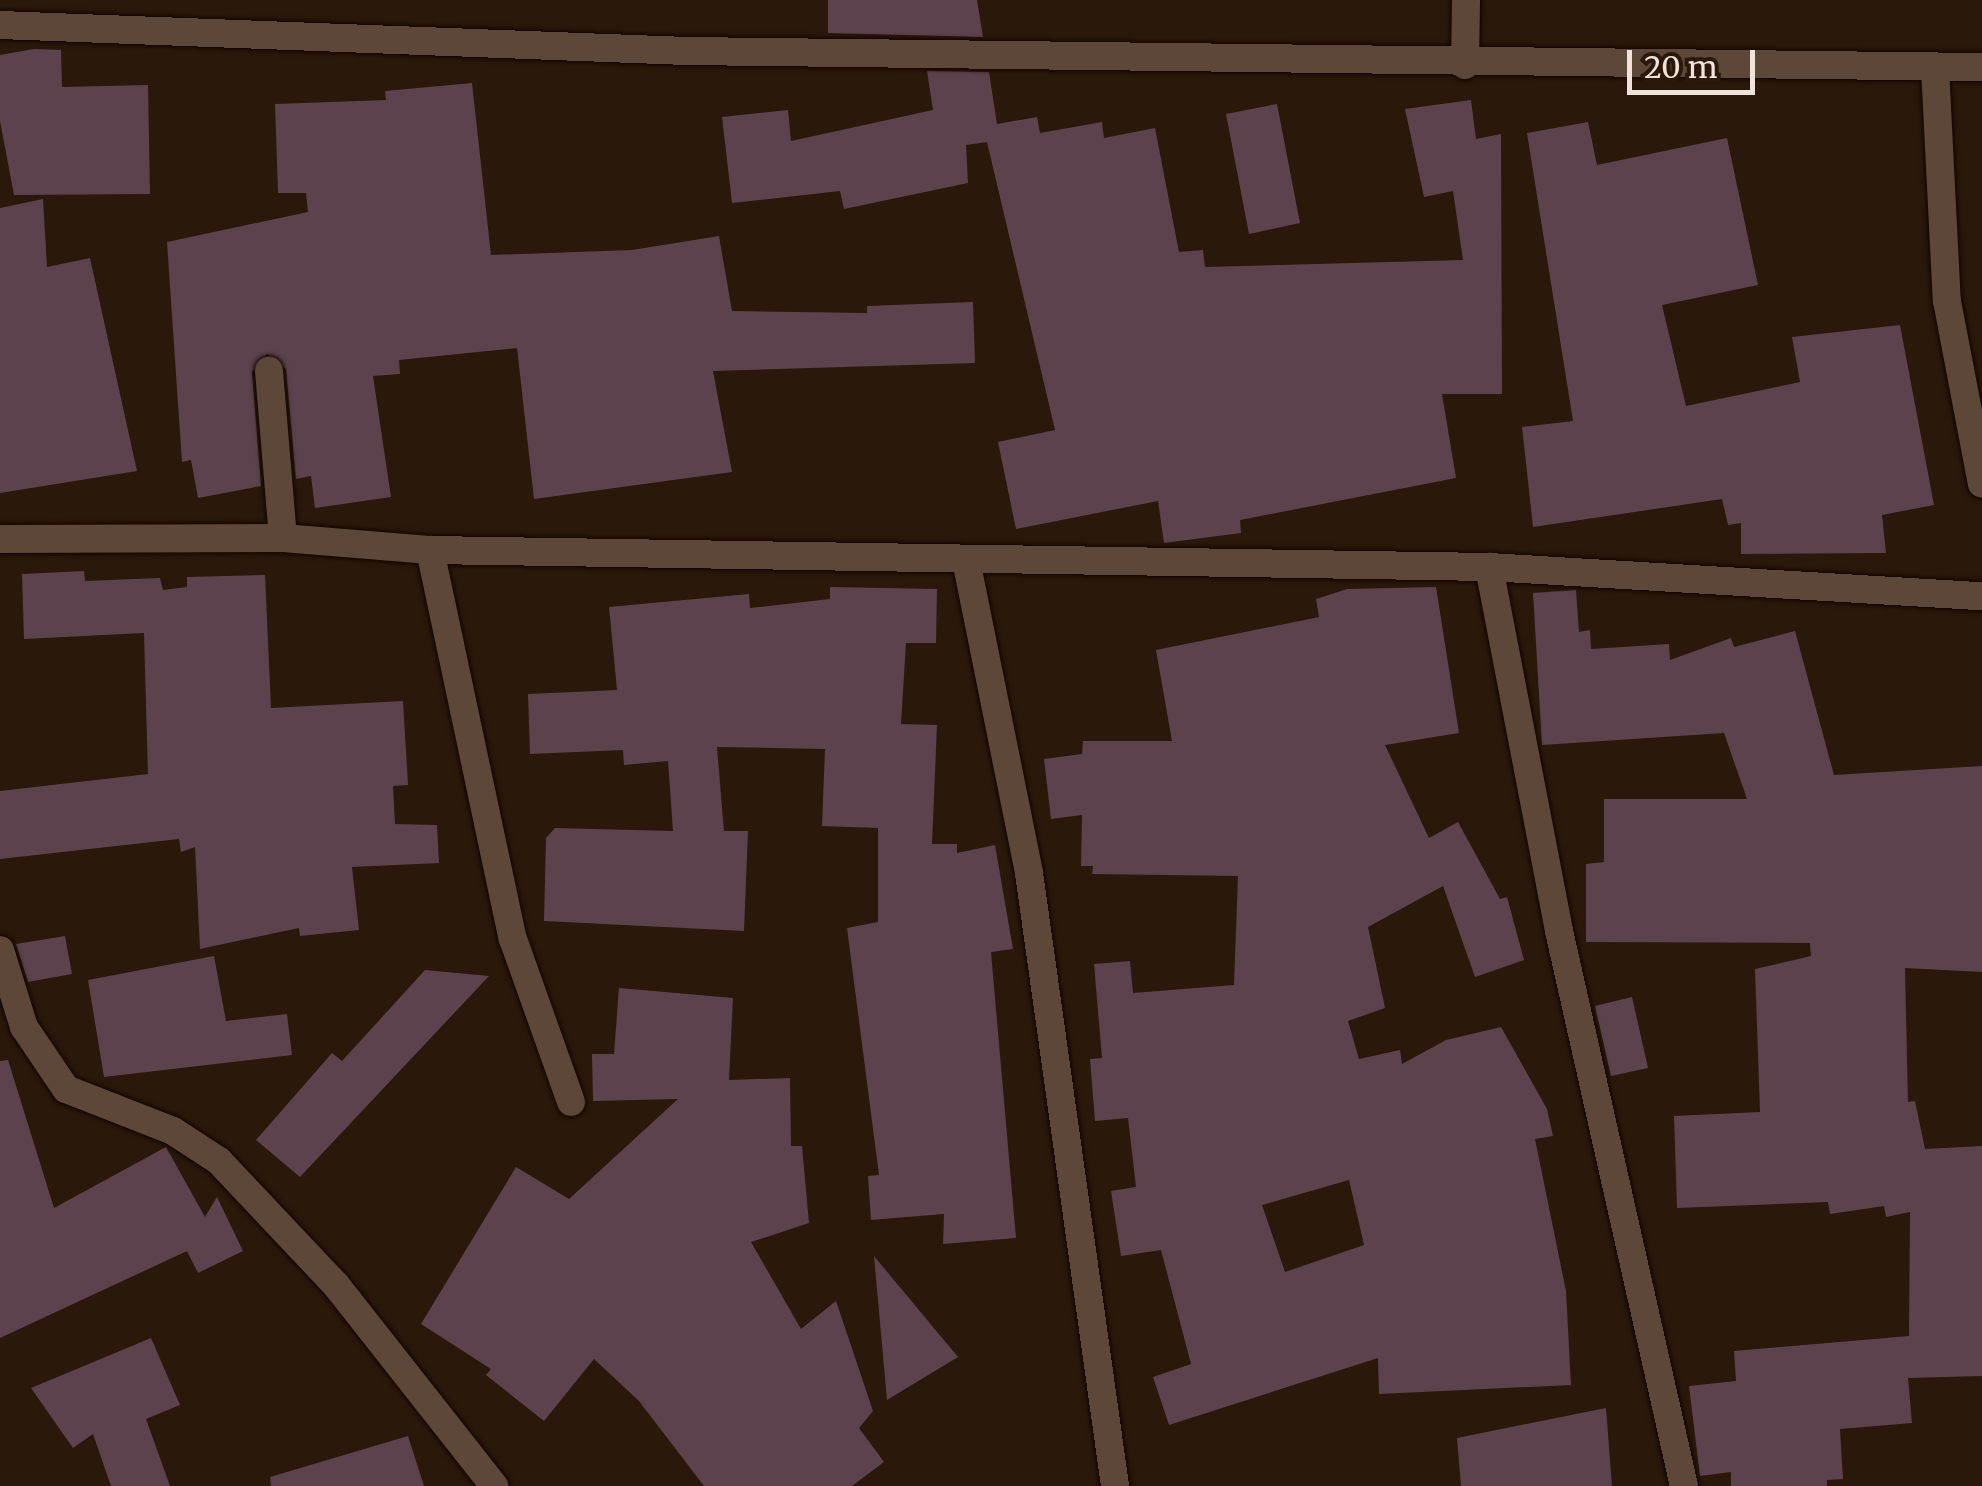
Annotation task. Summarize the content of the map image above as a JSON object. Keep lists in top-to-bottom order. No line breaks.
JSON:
{"scale_bar":"20 m"}
